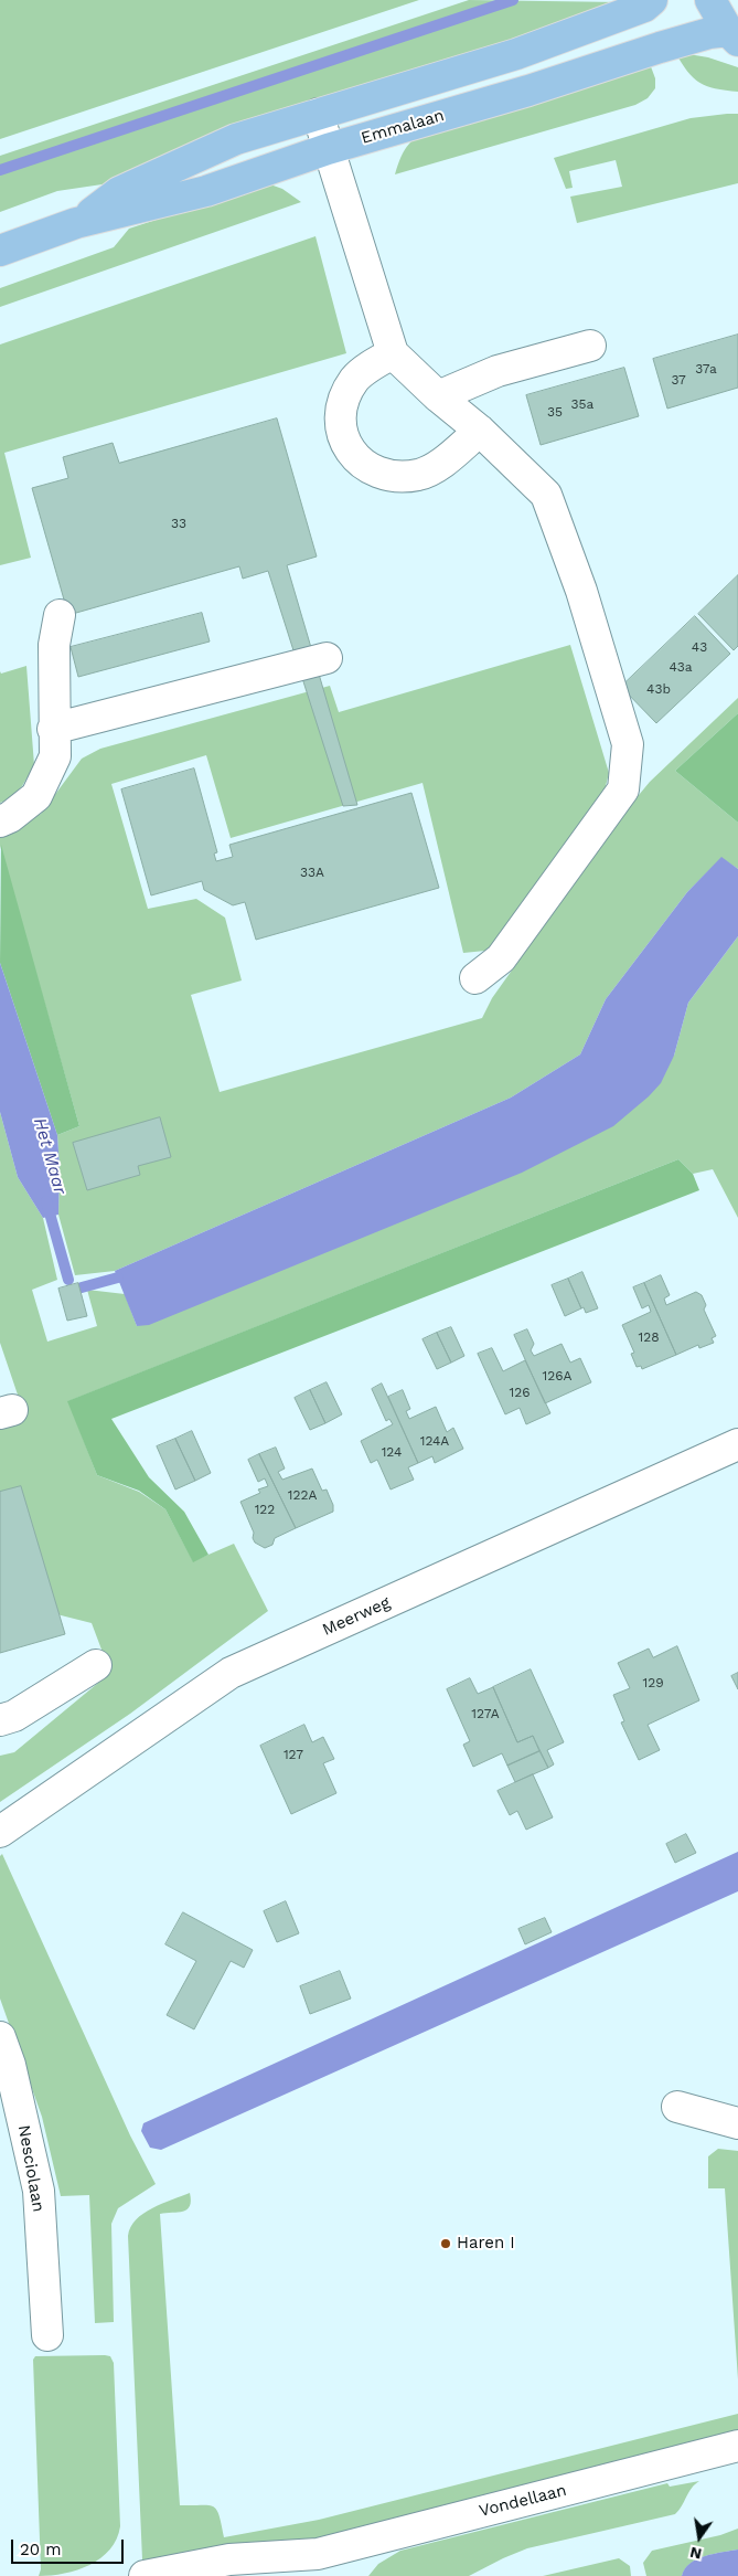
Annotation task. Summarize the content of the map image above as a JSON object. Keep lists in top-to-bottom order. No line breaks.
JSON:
{"streets":{"main road":["Emmalaan"],"street":["Meerweg","Nesciolaan","Vondellaan"]},"water":["Het Maar"],"places":["Haren I"],"house_numbers":["37a","37","35a","35","33","43","43a","43b","33A","128","126A","126","124A","124","122A","122","129","127A","127"],"scale_bar":"20 m","north":"bottom"}
